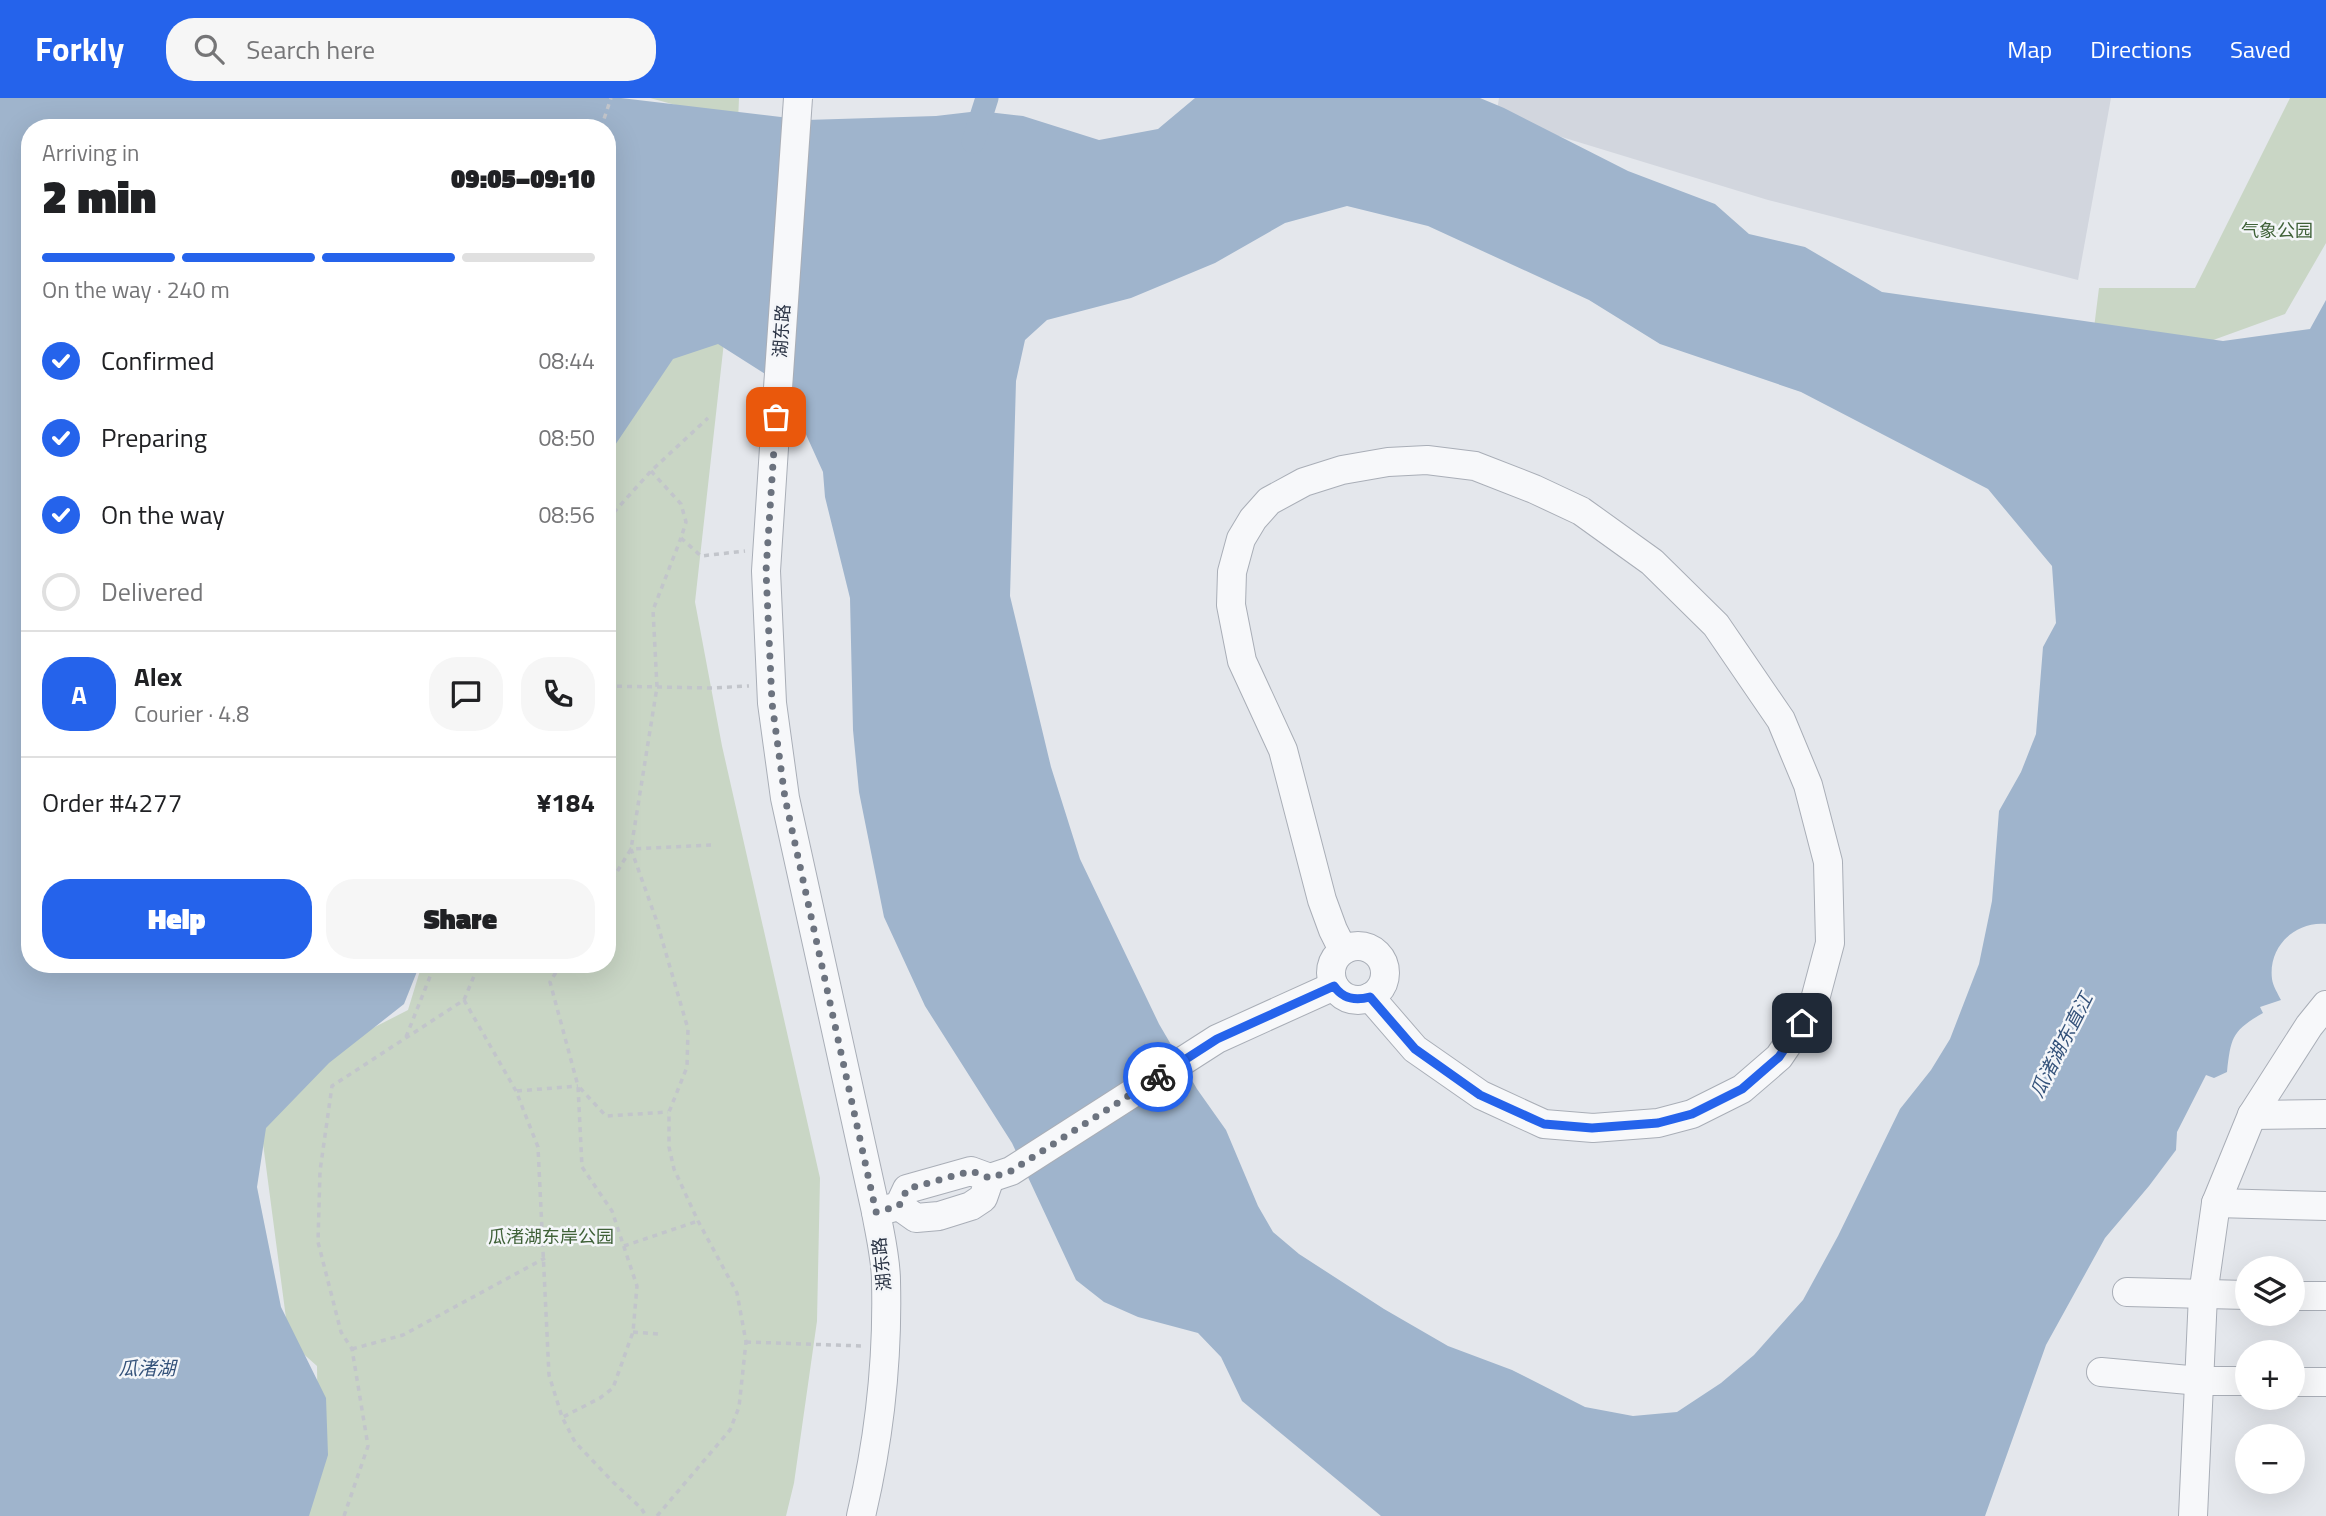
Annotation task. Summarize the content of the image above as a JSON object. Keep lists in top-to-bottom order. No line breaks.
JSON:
{"streets":{"street":["湖东路"]},"water":["瓜渚湖东直江","瓜渚湖"],"parks":["气象公园","瓜渚湖东岸公园"],"page":{"header":"Forkly","search":"Search here","nav":["Map","Directions","Saved"],"heading":["2 min","Arriving in","09:05–09:10"],"panel":["Alex","Courier · 4.8","Order #4277","¥184"],"bar":"On the way · 240 m","list":[["Confirmed","08:44"],["Preparing","08:50"],["On the way","08:56"],"Delivered"],"round":"A","buttons":["Help","Share"],"map_buttons":["+","−"]}}
